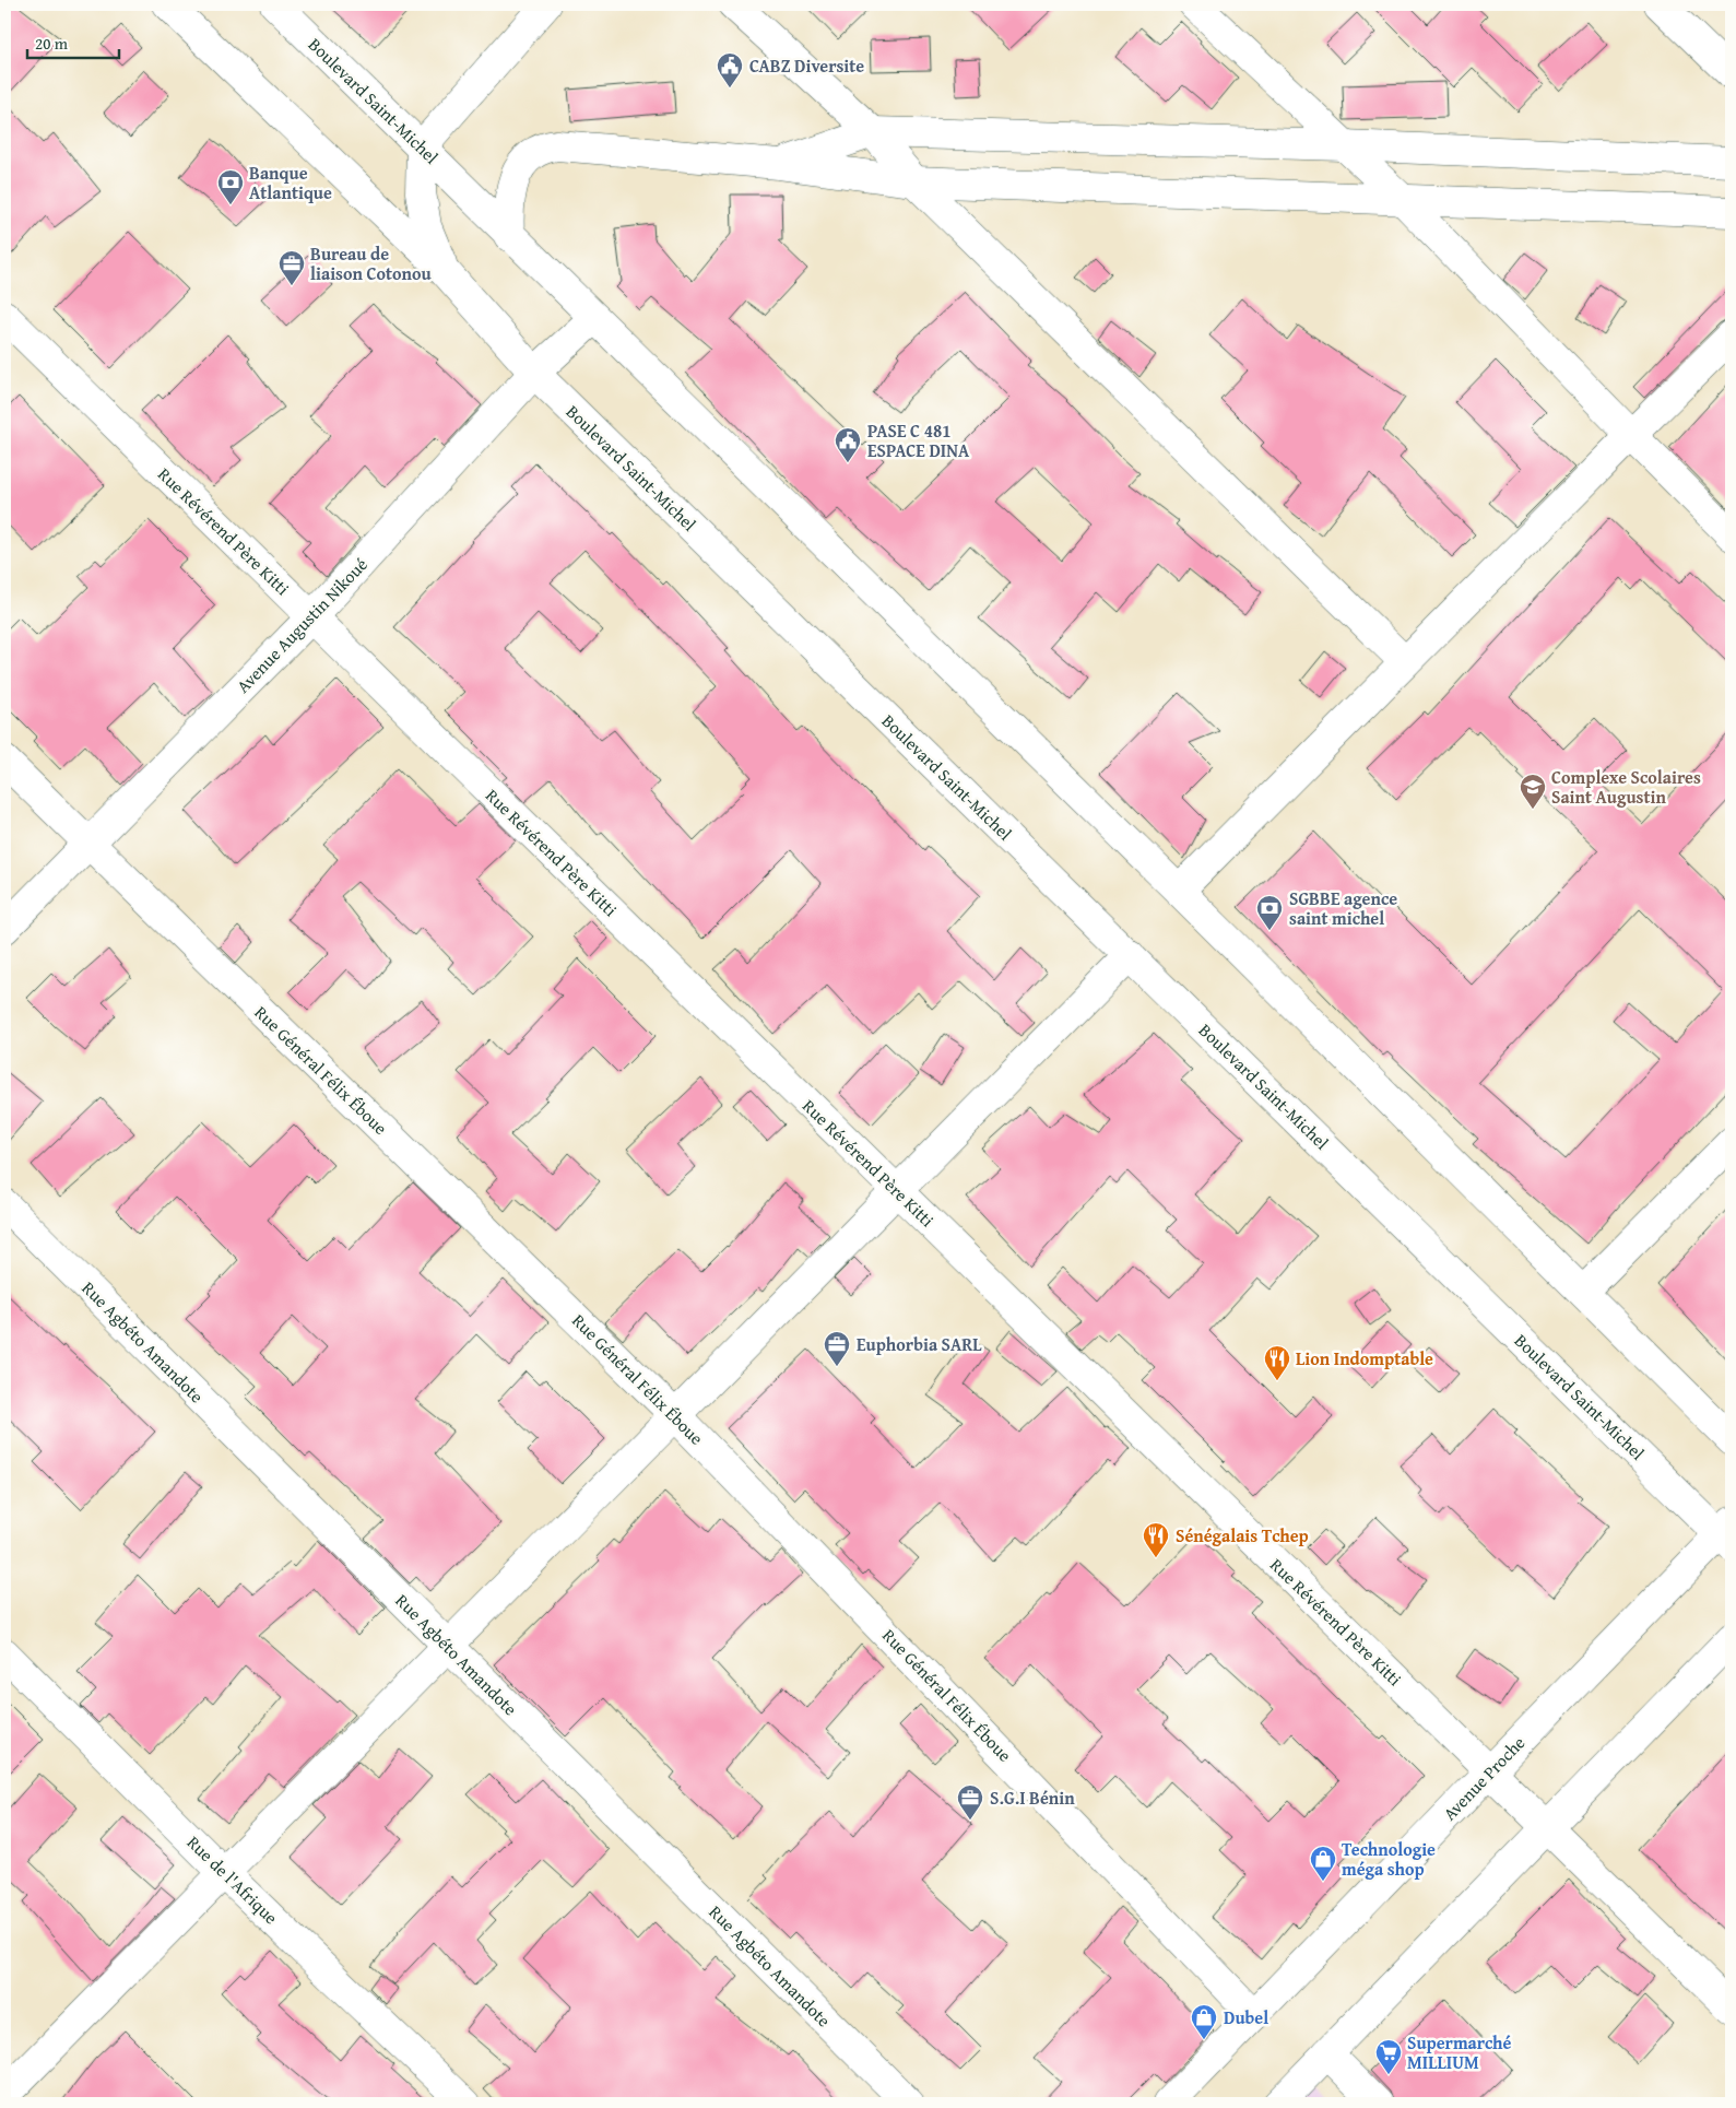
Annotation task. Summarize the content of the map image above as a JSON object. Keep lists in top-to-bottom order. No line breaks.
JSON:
{"streets":{"street":["Boulevard Saint-Michel","Rue Révérend Père Kitti","Avenue Augustin Nikoué","Rue Général Félix Éboue","Rue Agbéto Amandote","Avenue Proche","Rue de l'Afrique"]},"crossings":[["Boulevard Saint-Michel","Avenue Augustin Nikoué"],["Boulevard Saint-Michel","Avenue Proche"],["Rue Révérend Père Kitti","Avenue Augustin Nikoué"],["Rue Révérend Père Kitti","Avenue Proche"],["Avenue Augustin Nikoué","Rue Général Félix Éboue"],["Rue Général Félix Éboue","Avenue Proche"]],"places":{"public building":["CABZ Diversite","PASE C 481 ESPACE DINA"],"bank":["Banque Atlantique","SGBBE agence saint michel"],"office":["Bureau de liaison Cotonou","Euphorbia SARL","S.G.I Bénin"],"school or university":["Complexe Scolaires Saint Augustin"],"restaurant":["Lion Indomptable","Sénégalais Tchep"],"shop":["Technologie méga shop","Dubel"],"supermarket":["Supermarché MILLIUM"]},"scale_bar":"20 m"}
